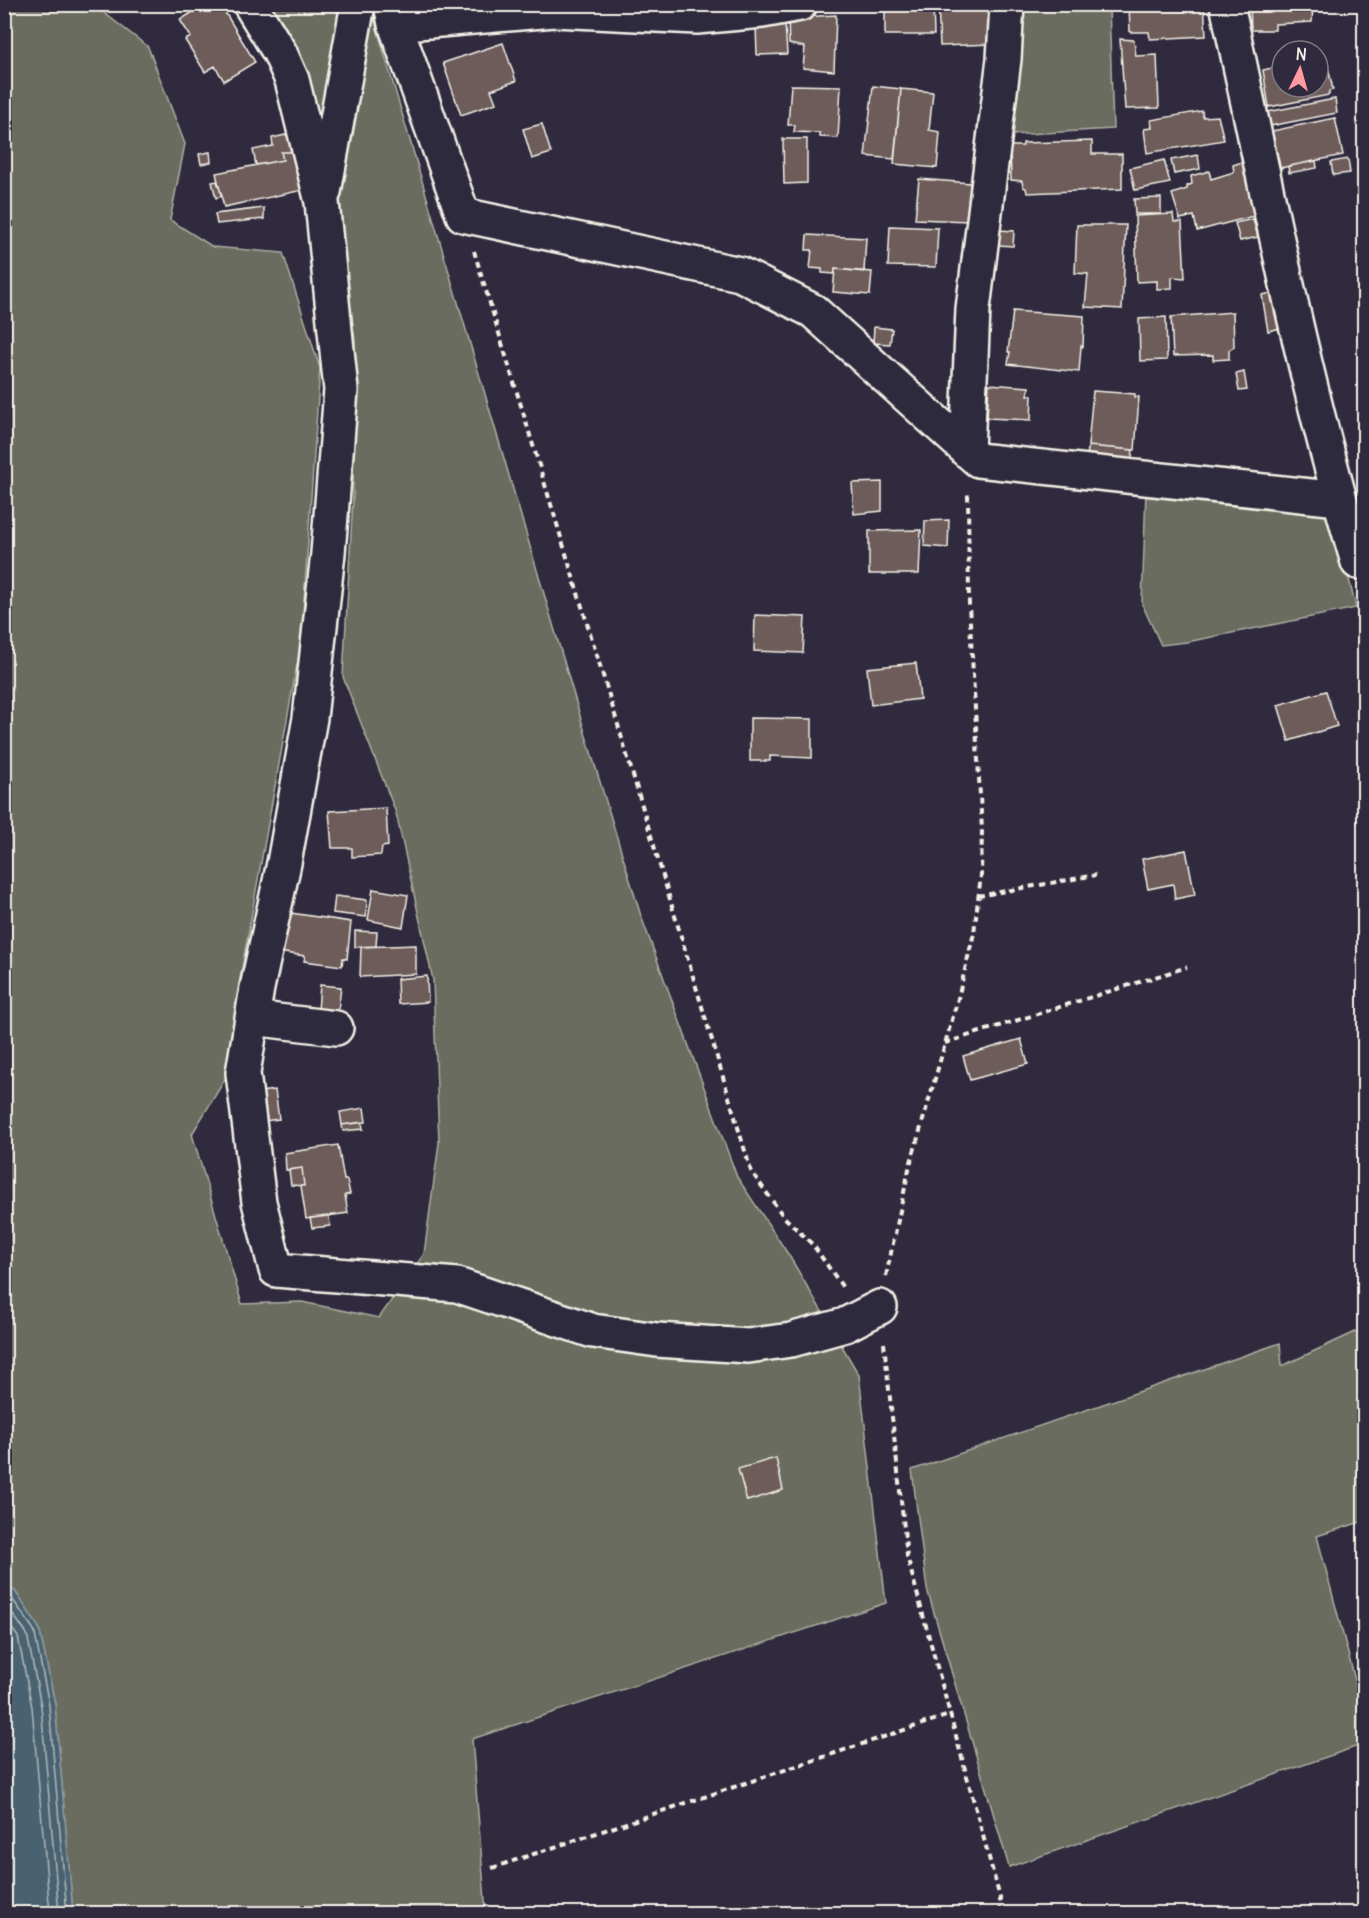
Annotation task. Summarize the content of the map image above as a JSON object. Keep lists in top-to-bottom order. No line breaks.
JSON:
{"north":"top"}
